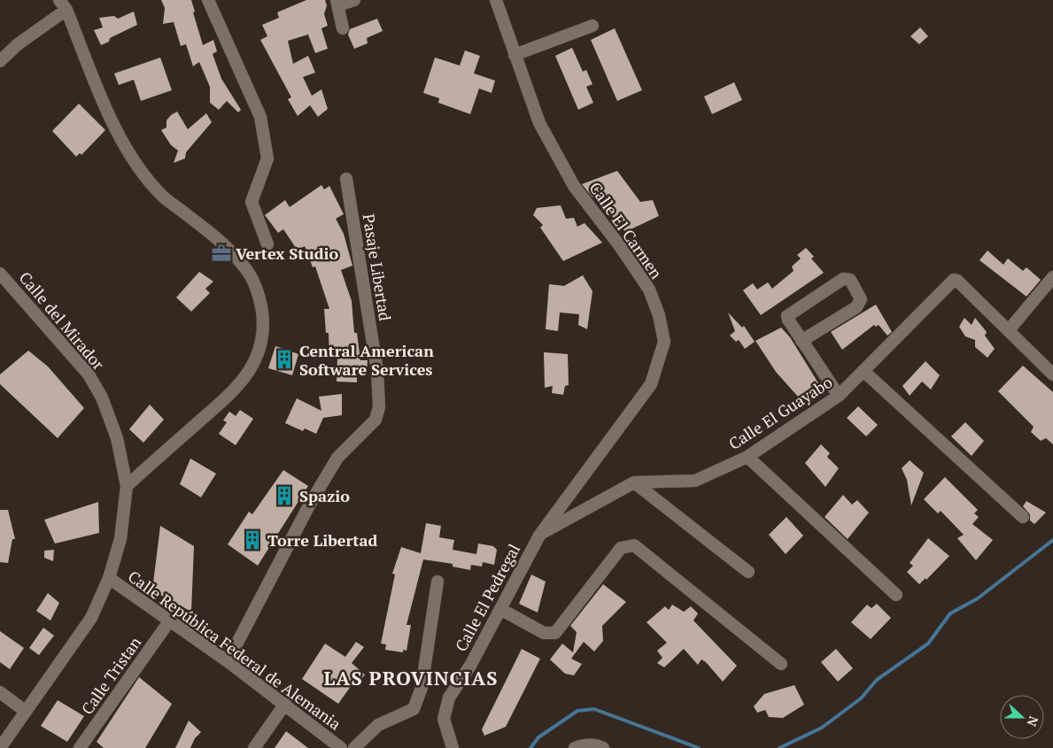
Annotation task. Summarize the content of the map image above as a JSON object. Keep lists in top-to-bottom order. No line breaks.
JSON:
{"streets":{"street":["Calle El Carmen","Pasaje Libertad","Calle del Mirador","Calle El Guayabo","Calle El Pedregal","Calle República Federal de Alemania","Calle Tristan"]},"crossings":[["Calle El Carmen","Calle El Guayabo"],["Calle El Carmen","Calle El Pedregal"],["Pasaje Libertad","Calle República Federal de Alemania"],["Calle del Mirador","Calle República Federal de Alemania"],["Calle El Guayabo","Calle El Pedregal"],["Calle República Federal de Alemania","Calle Tristan"]],"districts":["LAS PROVINCIAS"],"places":{"office":["Vertex Studio"],"building":["Central American Software Services","Spazio","Torre Libertad"]},"north":"right"}
